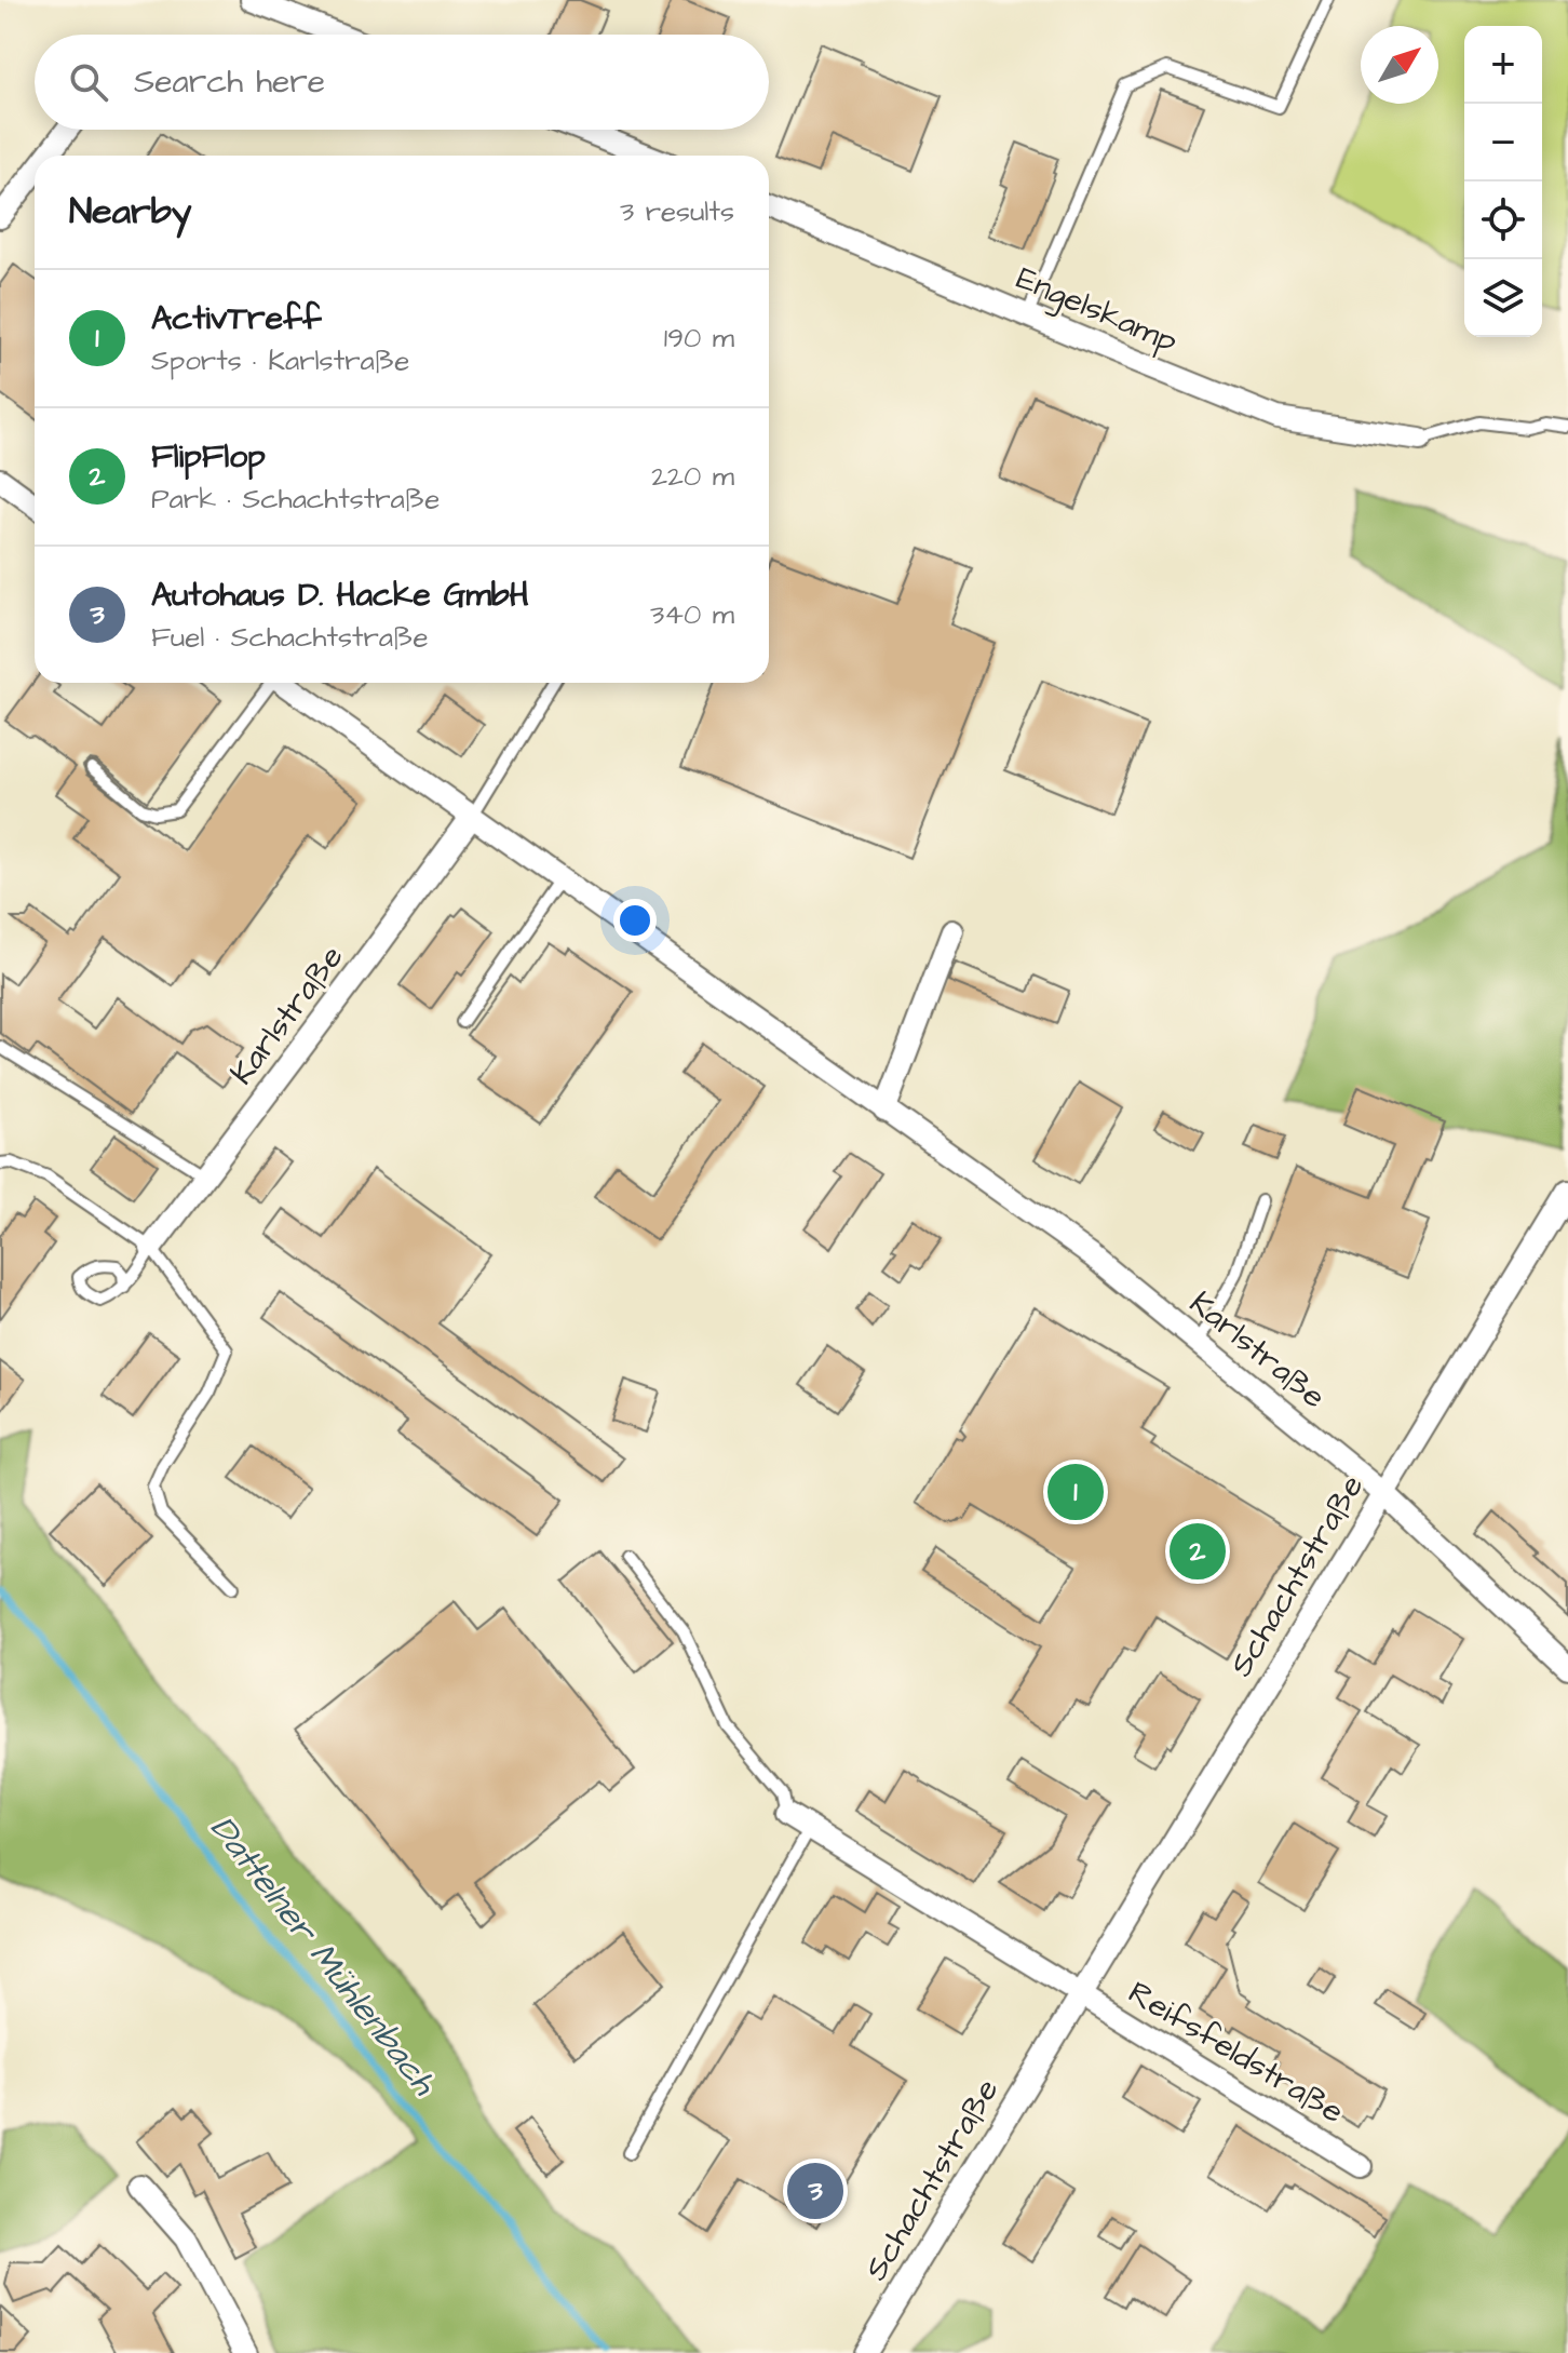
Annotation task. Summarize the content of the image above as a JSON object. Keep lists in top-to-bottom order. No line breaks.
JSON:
{"streets":{"street":["Engelskamp","Karlstraße","Schachtstraße","Reifsfeldstraße"]},"crossings":[["Karlstraße","Schachtstraße"],["Schachtstraße","Reifsfeldstraße"]],"water":["Dattelner Mühlenbach"],"north":"top right","page":{"map_buttons":["+","−"],"search":"Search here","heading":["Nearby","3 results"],"list":[{"mark":"1","name":"ActivTreff","note":"Sports · Karlstraße","value":"190 m"},{"mark":"2","name":"FlipFlop","note":"Park · Schachtstraße","value":"220 m"},{"mark":"3","name":"Autohaus D. Hacke GmbH","note":"Fuel · Schachtstraße","value":"340 m"}],"pins":["1","2","3"]}}
